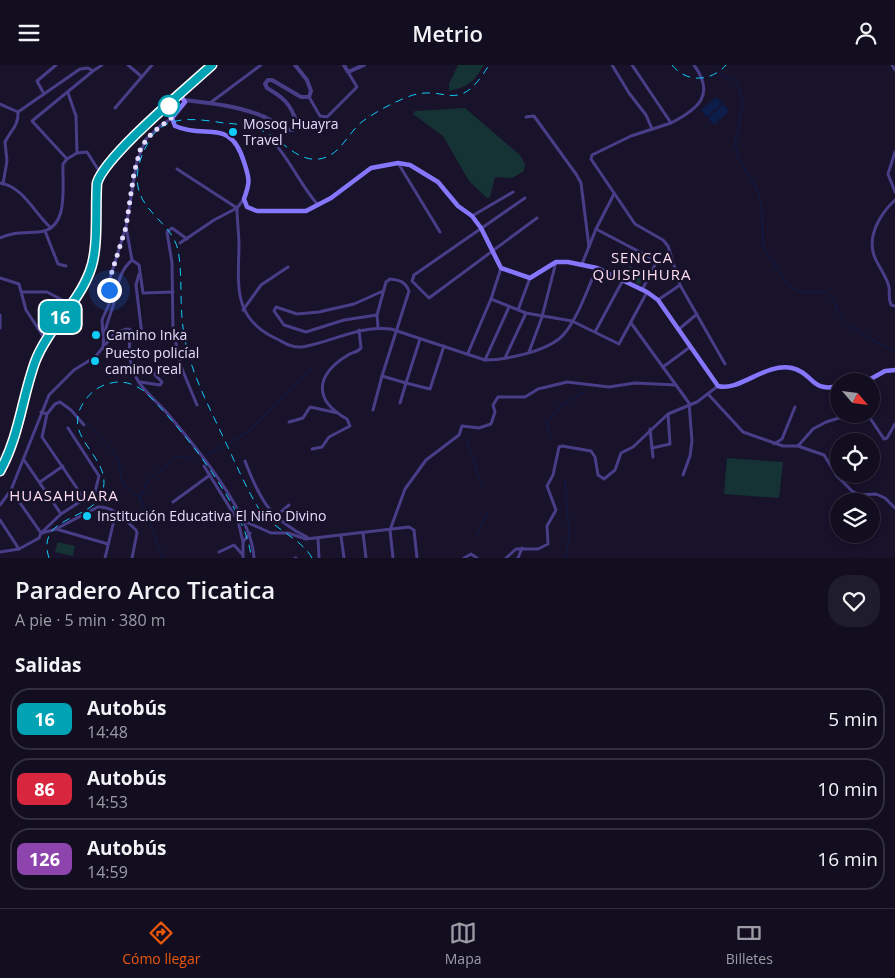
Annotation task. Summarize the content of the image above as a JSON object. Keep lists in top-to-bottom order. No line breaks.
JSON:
{"districts":["SENCCA QUISPIHURA","HUASAHUARA"],"places":["Mosoq Huayra Travel","Camino Inka","Puesto policíal camino real","Institución Educativa El Niño Divino"],"lines":["bus line 16"],"north":"bottom right","page":{"header":"Metrio","on_map":"16","heading":[["Paradero Arco Ticatica","A pie · 5 min · 380 m"],"Salidas"],"list":[{"mark":"16","name":"Autobús","note":"14:48","value":"5 min"},{"mark":"86","name":"Autobús","note":"14:53","value":"10 min"},{"mark":"126","name":"Autobús","note":"14:59","value":"16 min"}],"tabs":["Cómo llegar","Mapa","Billetes"]}}
